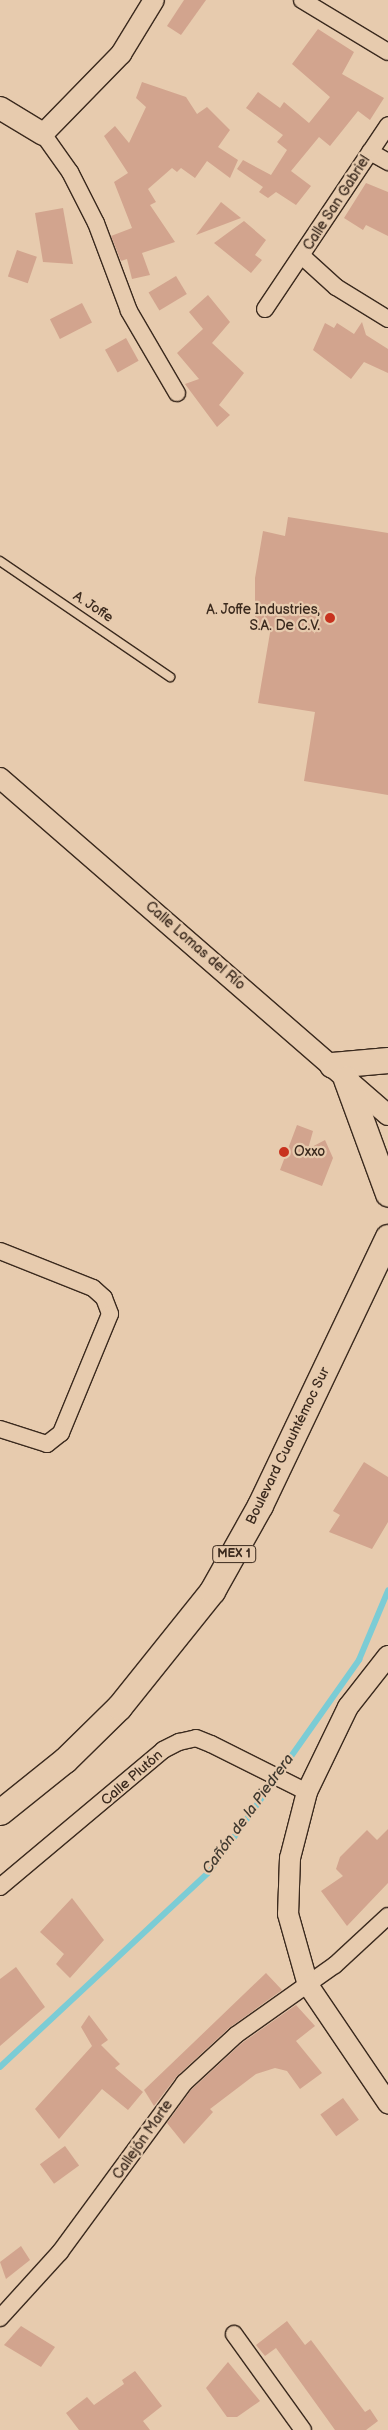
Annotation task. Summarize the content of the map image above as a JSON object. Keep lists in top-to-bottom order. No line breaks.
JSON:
{"streets":{"main road":["Boulevard Cuauhtémoc Sur","MEX 1"],"street":["Calle San Gabriel","Calle Lomas del Río","Calle Plutón","Callejón Marte"],"lane":["A. Joffe"]},"water":["Cañón de la Piedrera"],"places":["A. Joffe Industries, S.A. De C.V.","Oxxo"]}
